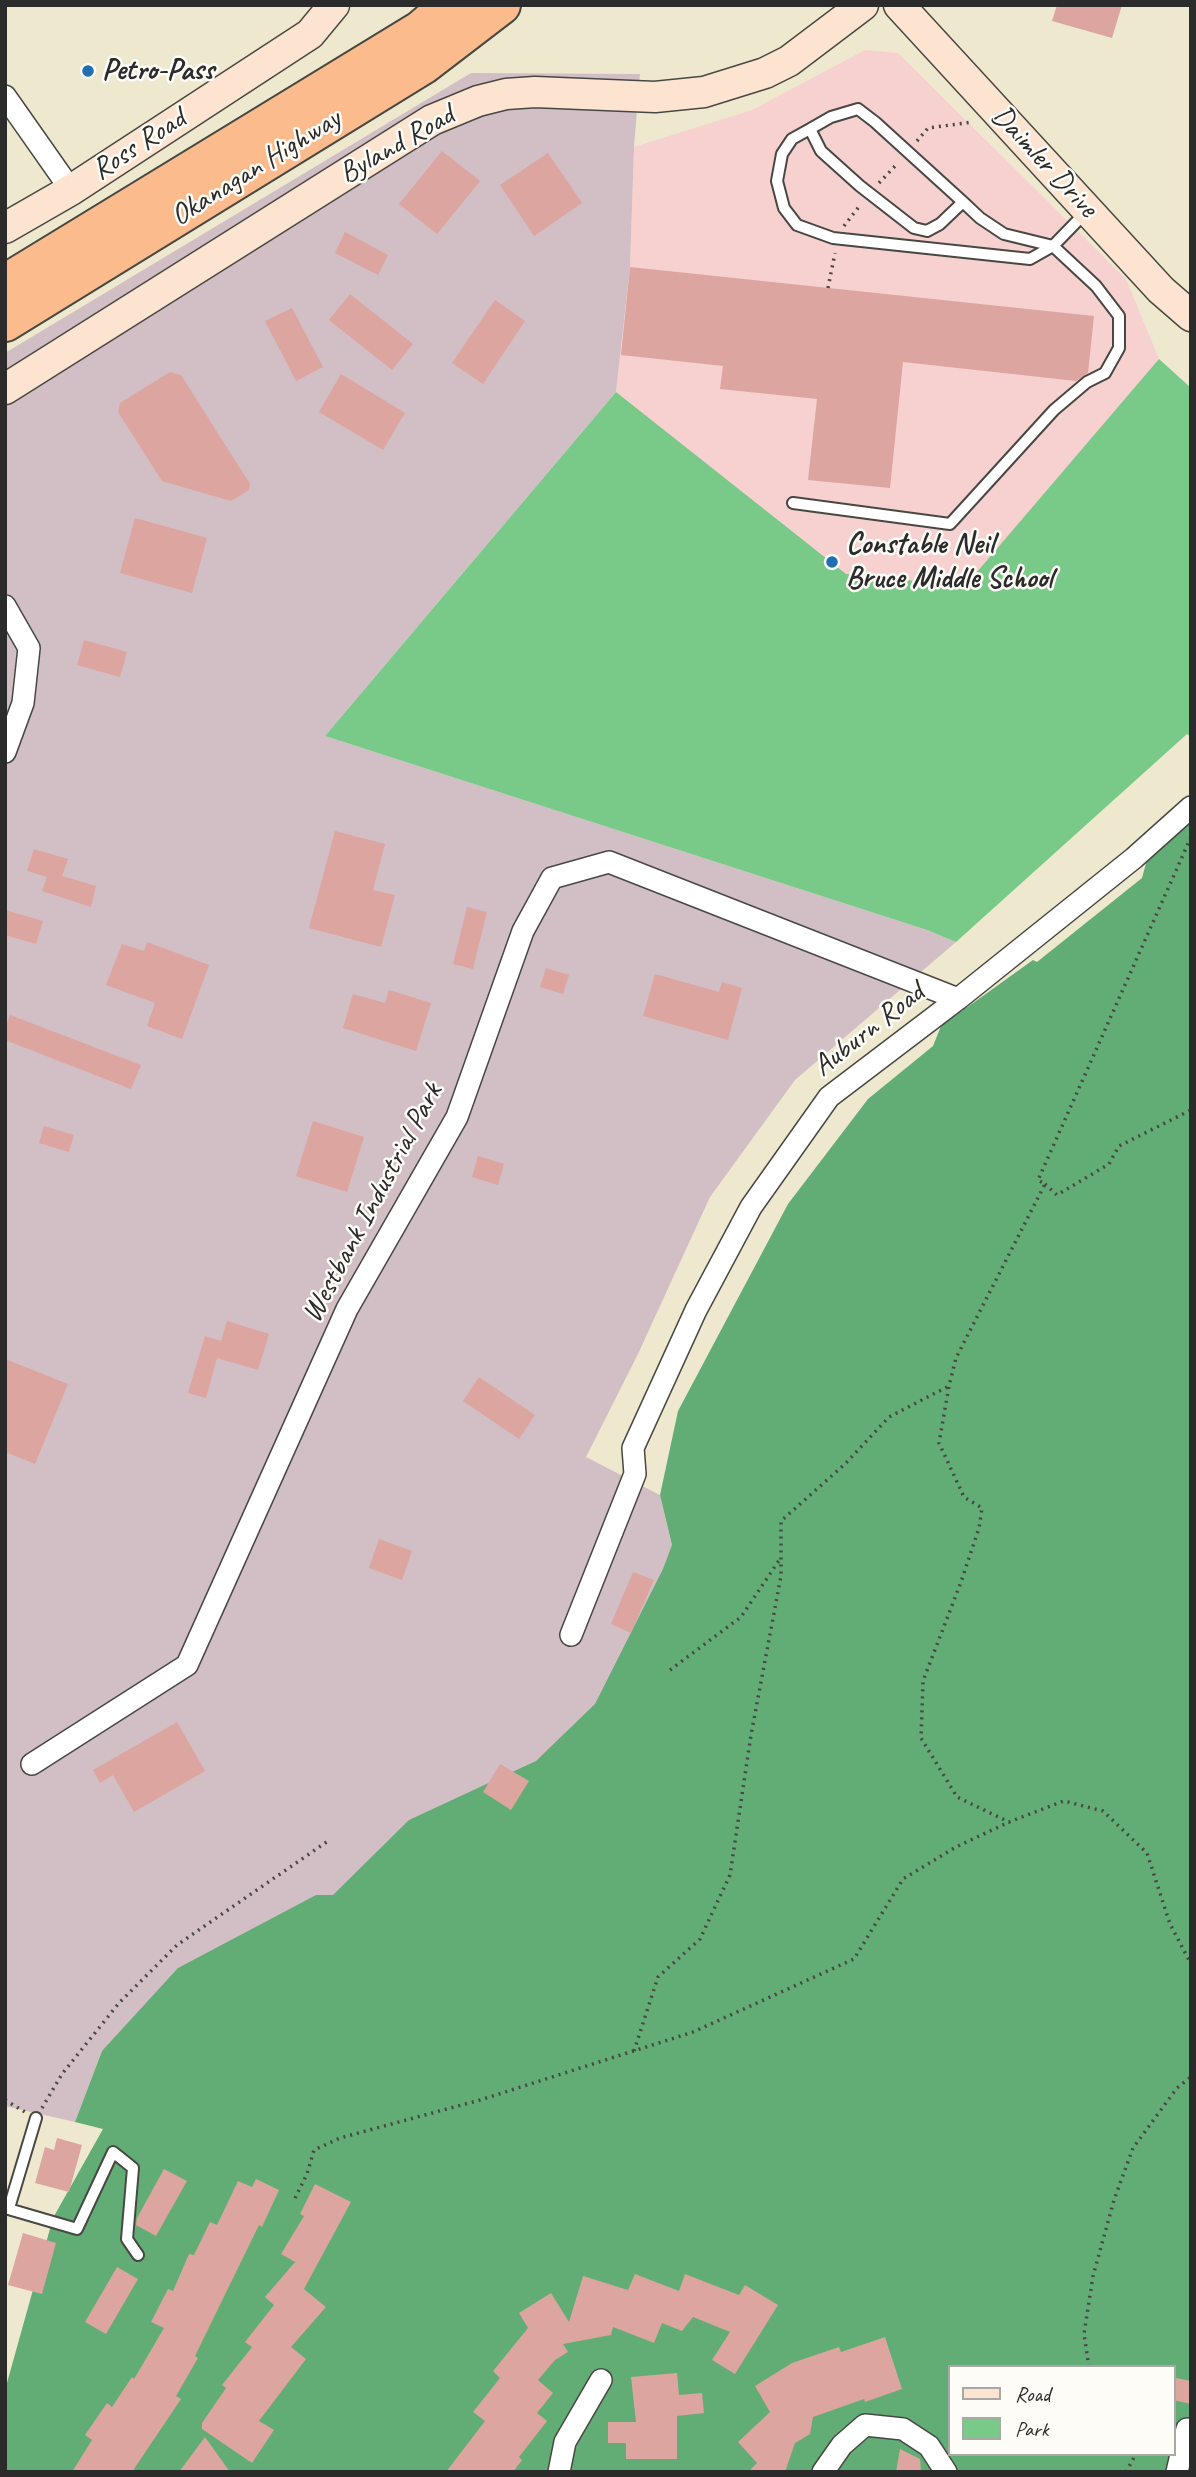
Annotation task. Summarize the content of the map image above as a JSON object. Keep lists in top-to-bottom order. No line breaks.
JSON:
{"streets":{"highway":["Okanagan Highway"],"street":["Ross Road","Byland Road","Daimler Drive","Auburn Road","Westbank Industrial Park"]},"crossings":[["Auburn Road","Westbank Industrial Park"]],"places":["Petro-Pass","Constable Neil Bruce Middle School"],"legend":["Road","Park"]}
